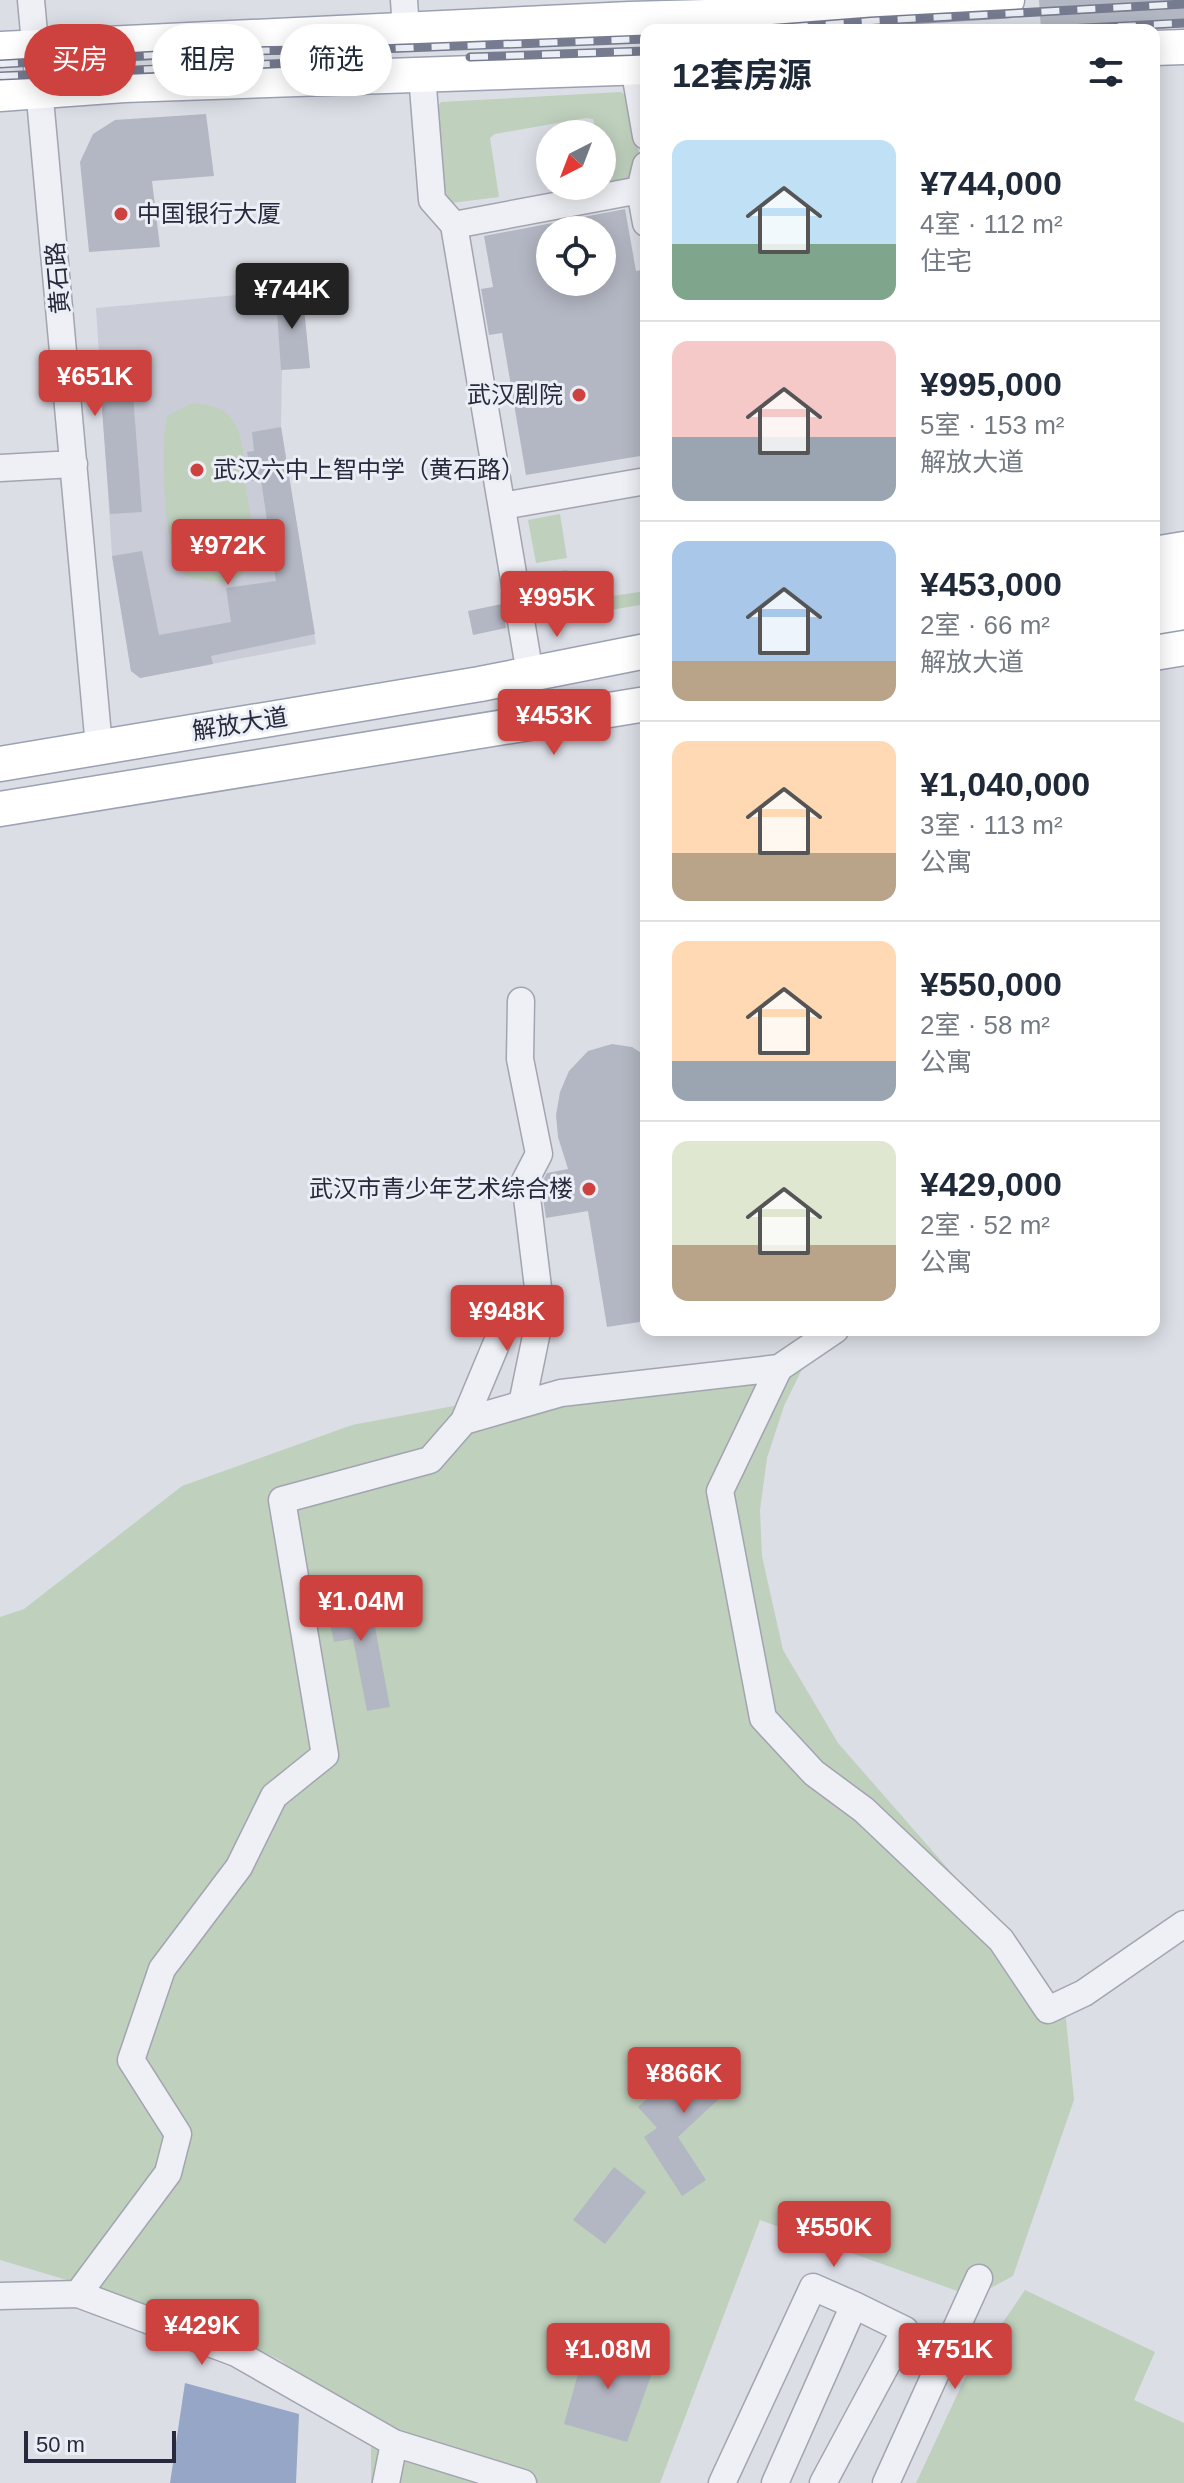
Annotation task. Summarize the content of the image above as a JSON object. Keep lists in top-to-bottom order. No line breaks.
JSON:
{"streets":{"main road":["解放大道"],"street":["黄石路"]},"crossings":[["黄石路","解放大道"]],"places":["中国银行大厦","武汉剧院","武汉六中上智中学（黄石路）","武汉市青少年艺术综合楼"],"scale_bar":"50 m","north":"bottom left","page":{"chip":["买房","租房","筛选"],"heading":"12套房源","list":[{"name":"¥744,000","note":"4室 · 112 m² · 住宅"},{"name":"¥995,000","note":"5室 · 153 m² · 解放大道"},{"name":"¥453,000","note":"2室 · 66 m² · 解放大道"},{"name":"¥1,040,000","note":"3室 · 113 m² · 公寓"},{"name":"¥550,000","note":"2室 · 58 m² · 公寓"},{"name":"¥429,000","note":"2室 · 52 m² · 公寓"}],"price":["¥744K","¥651K","¥972K","¥995K","¥453K","¥948K","¥1.04M","¥866K","¥550K","¥429K","¥1.08M","¥751K"],"scale":"50 m"}}
